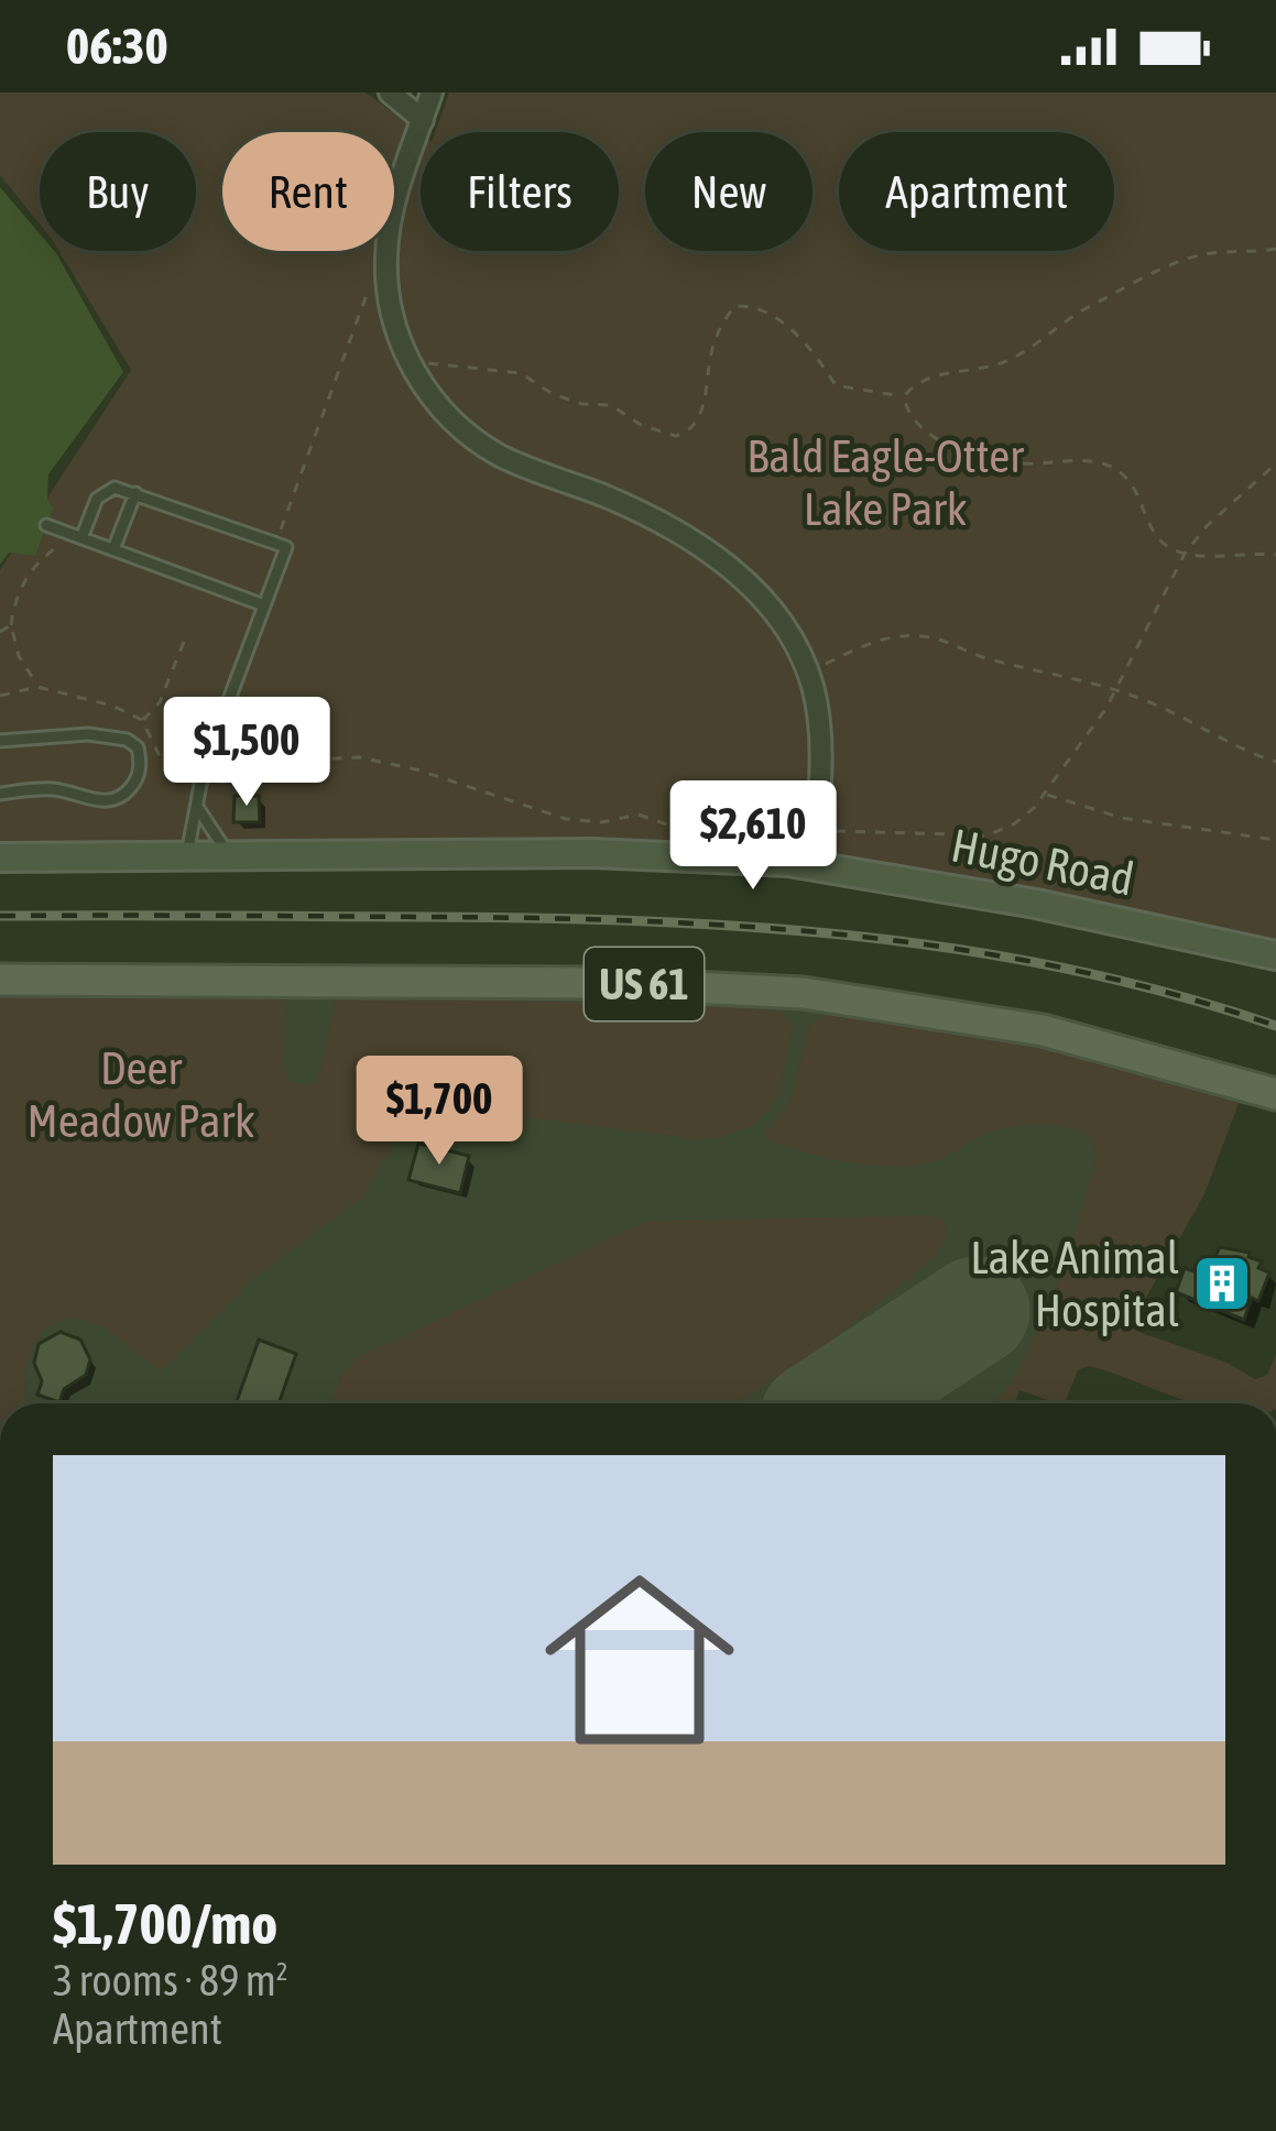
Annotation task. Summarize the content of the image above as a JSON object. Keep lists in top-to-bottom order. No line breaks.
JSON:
{"streets":{"main road":["US 61"],"street":["Hugo Road"]},"parks":["Bald Eagle-Otter Lake Park","Deer Meadow Park"],"places":{"building":["Lake Animal Hospital"]},"page":{"status":"06:30","chip":["Buy","Rent","Filters","New","Apartment"],"price":["$1,500","$2,610","$1,700"],"list":[{"name":"$1,700/mo","note":"3 rooms · 89 m² · Apartment"}]}}
